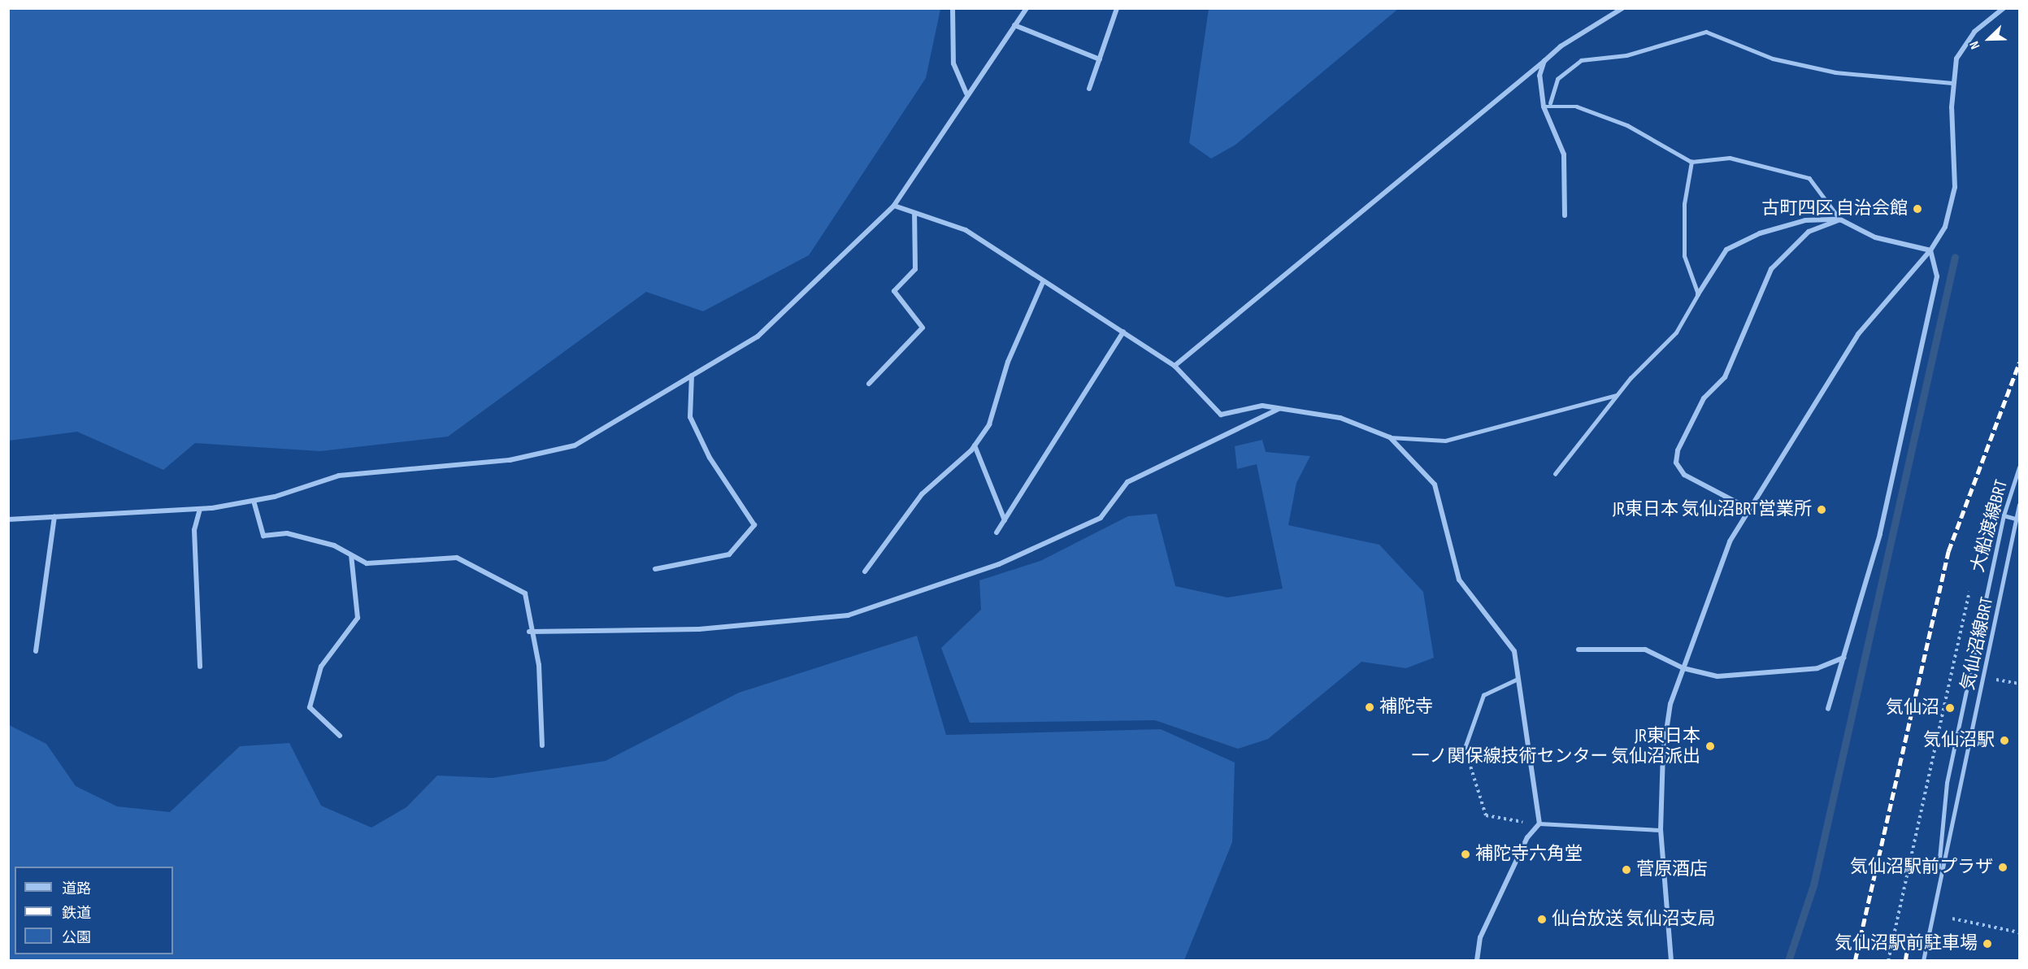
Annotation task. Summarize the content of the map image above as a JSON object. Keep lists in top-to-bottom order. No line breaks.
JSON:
{"streets":{"lane":["大船渡線BRT","気仙沼線BRT"]},"crossings":[["大船渡線BRT","気仙沼線BRT"]],"places":["古町四区 自治会館","JR東日本 気仙沼BRT営業所","補陀寺","気仙沼","気仙沼駅","JR東日本 一ノ関保線技術センター 気仙沼派出","補陀寺六角堂","気仙沼駅前プラザ","菅原酒店","仙台放送 気仙沼支局","気仙沼駅前駐車場"],"legend":["道路","鉄道","公園"],"north":"bottom left"}
